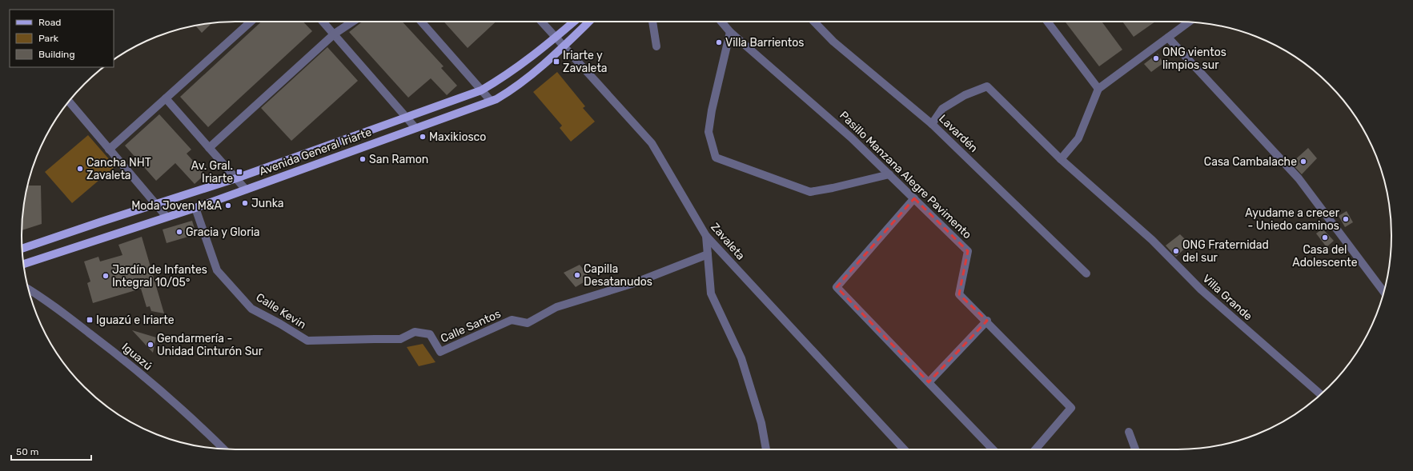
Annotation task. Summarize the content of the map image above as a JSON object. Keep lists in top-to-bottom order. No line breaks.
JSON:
{"streets":{"main road":["Avenida General Iriarte"],"street":["Lavardén","Pasillo Manzana Alegre Pavimento","Zavaleta","Villa Grande","Calle Kevin","Calle Santos","Iguazú"]},"crossings":[["Lavardén","Villa Grande"],["Avenida General Iriarte","Zavaleta"],["Avenida General Iriarte","Calle Kevin"],["Calle Kevin","Calle Santos"]],"places":{"other":["Villa Barrientos","ONG vientos limpios sur","Maxikiosco","San Ramon","Casa Cambalache","Cancha NHT Zavaleta","Junka","Moda Joven M&A","Ayudame a crecer - Uniedo caminos","Gracia y Gloria","Casa del Adolescente","ONG Fraternidad del sur","Capilla Desatanudos","Jardín de Infantes Integral 10/05°","Gendarmería - Unidad Cinturón Sur"],"transit":["Iriarte y Zavaleta","Av. Gral. Iriarte","Iguazú e Iriarte"]},"legend":["Road","Park","Building"],"scale_bar":"50 m"}
